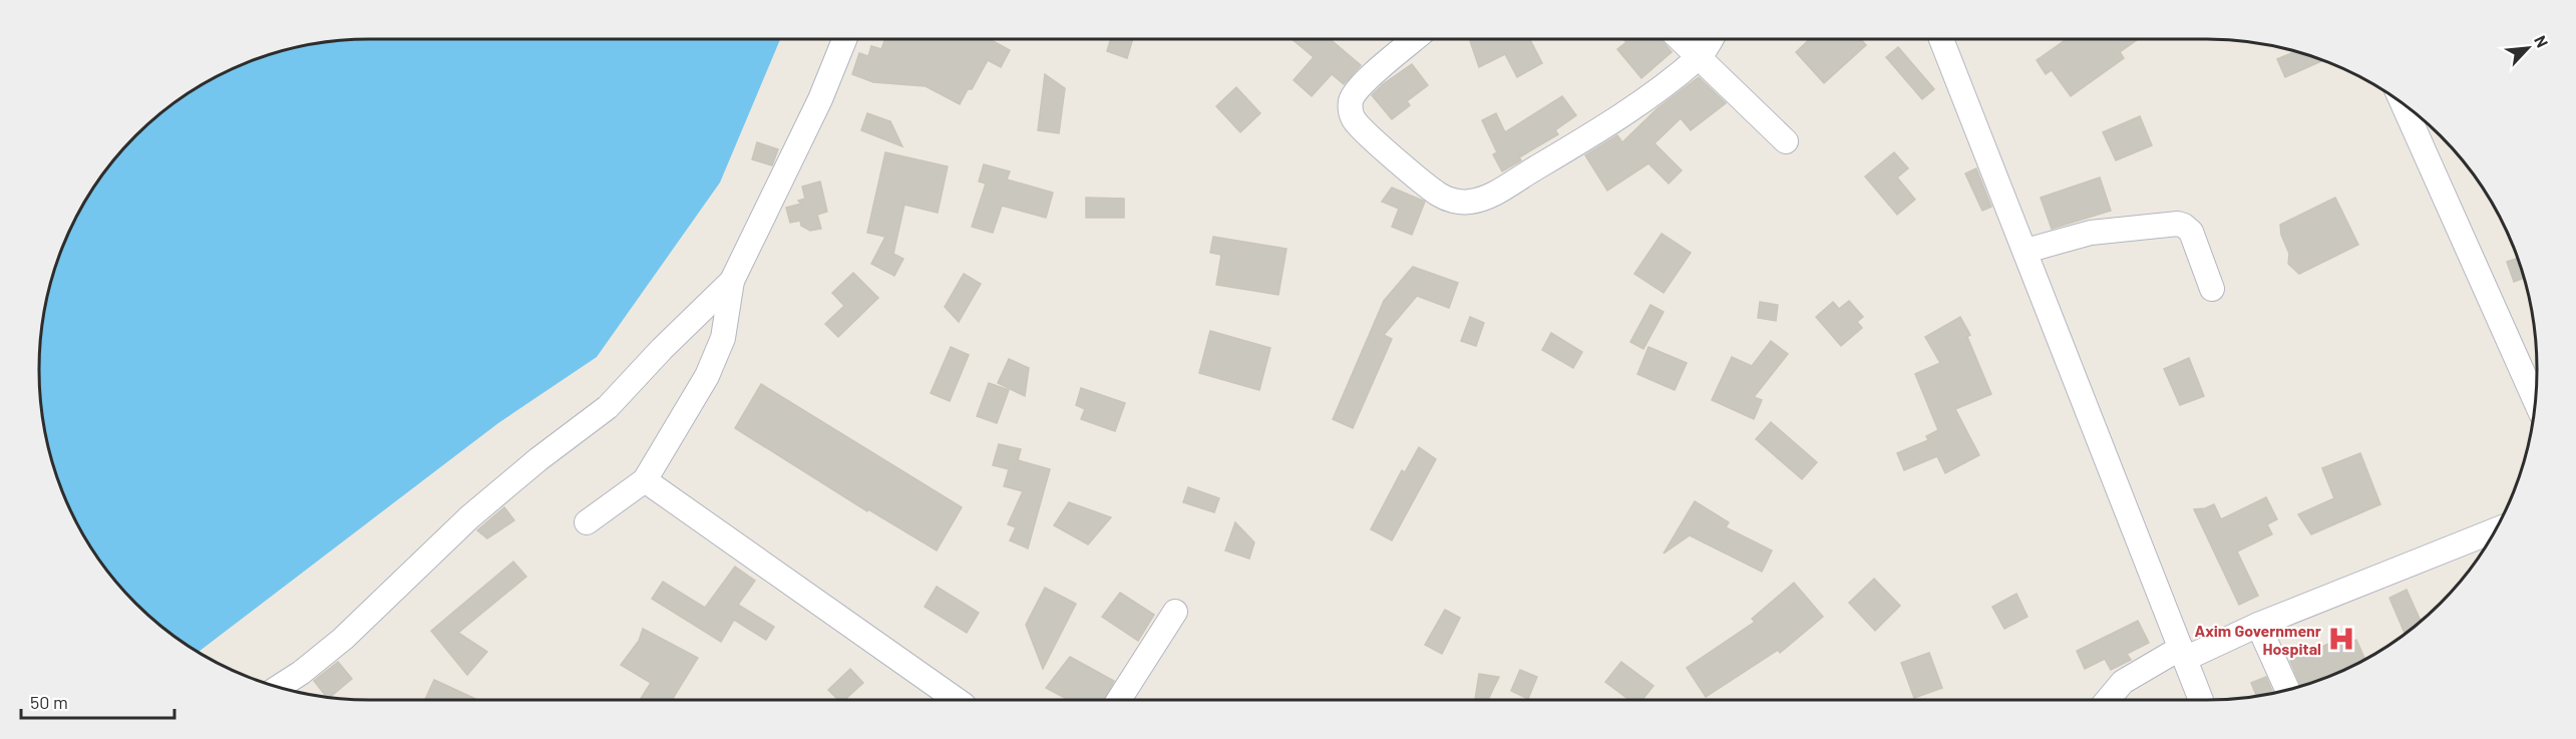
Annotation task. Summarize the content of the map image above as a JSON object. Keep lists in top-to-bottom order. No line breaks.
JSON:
{"places":{"hospital":["Axim Governmenr Hospital"]},"scale_bar":"50 m","north":"top right"}
